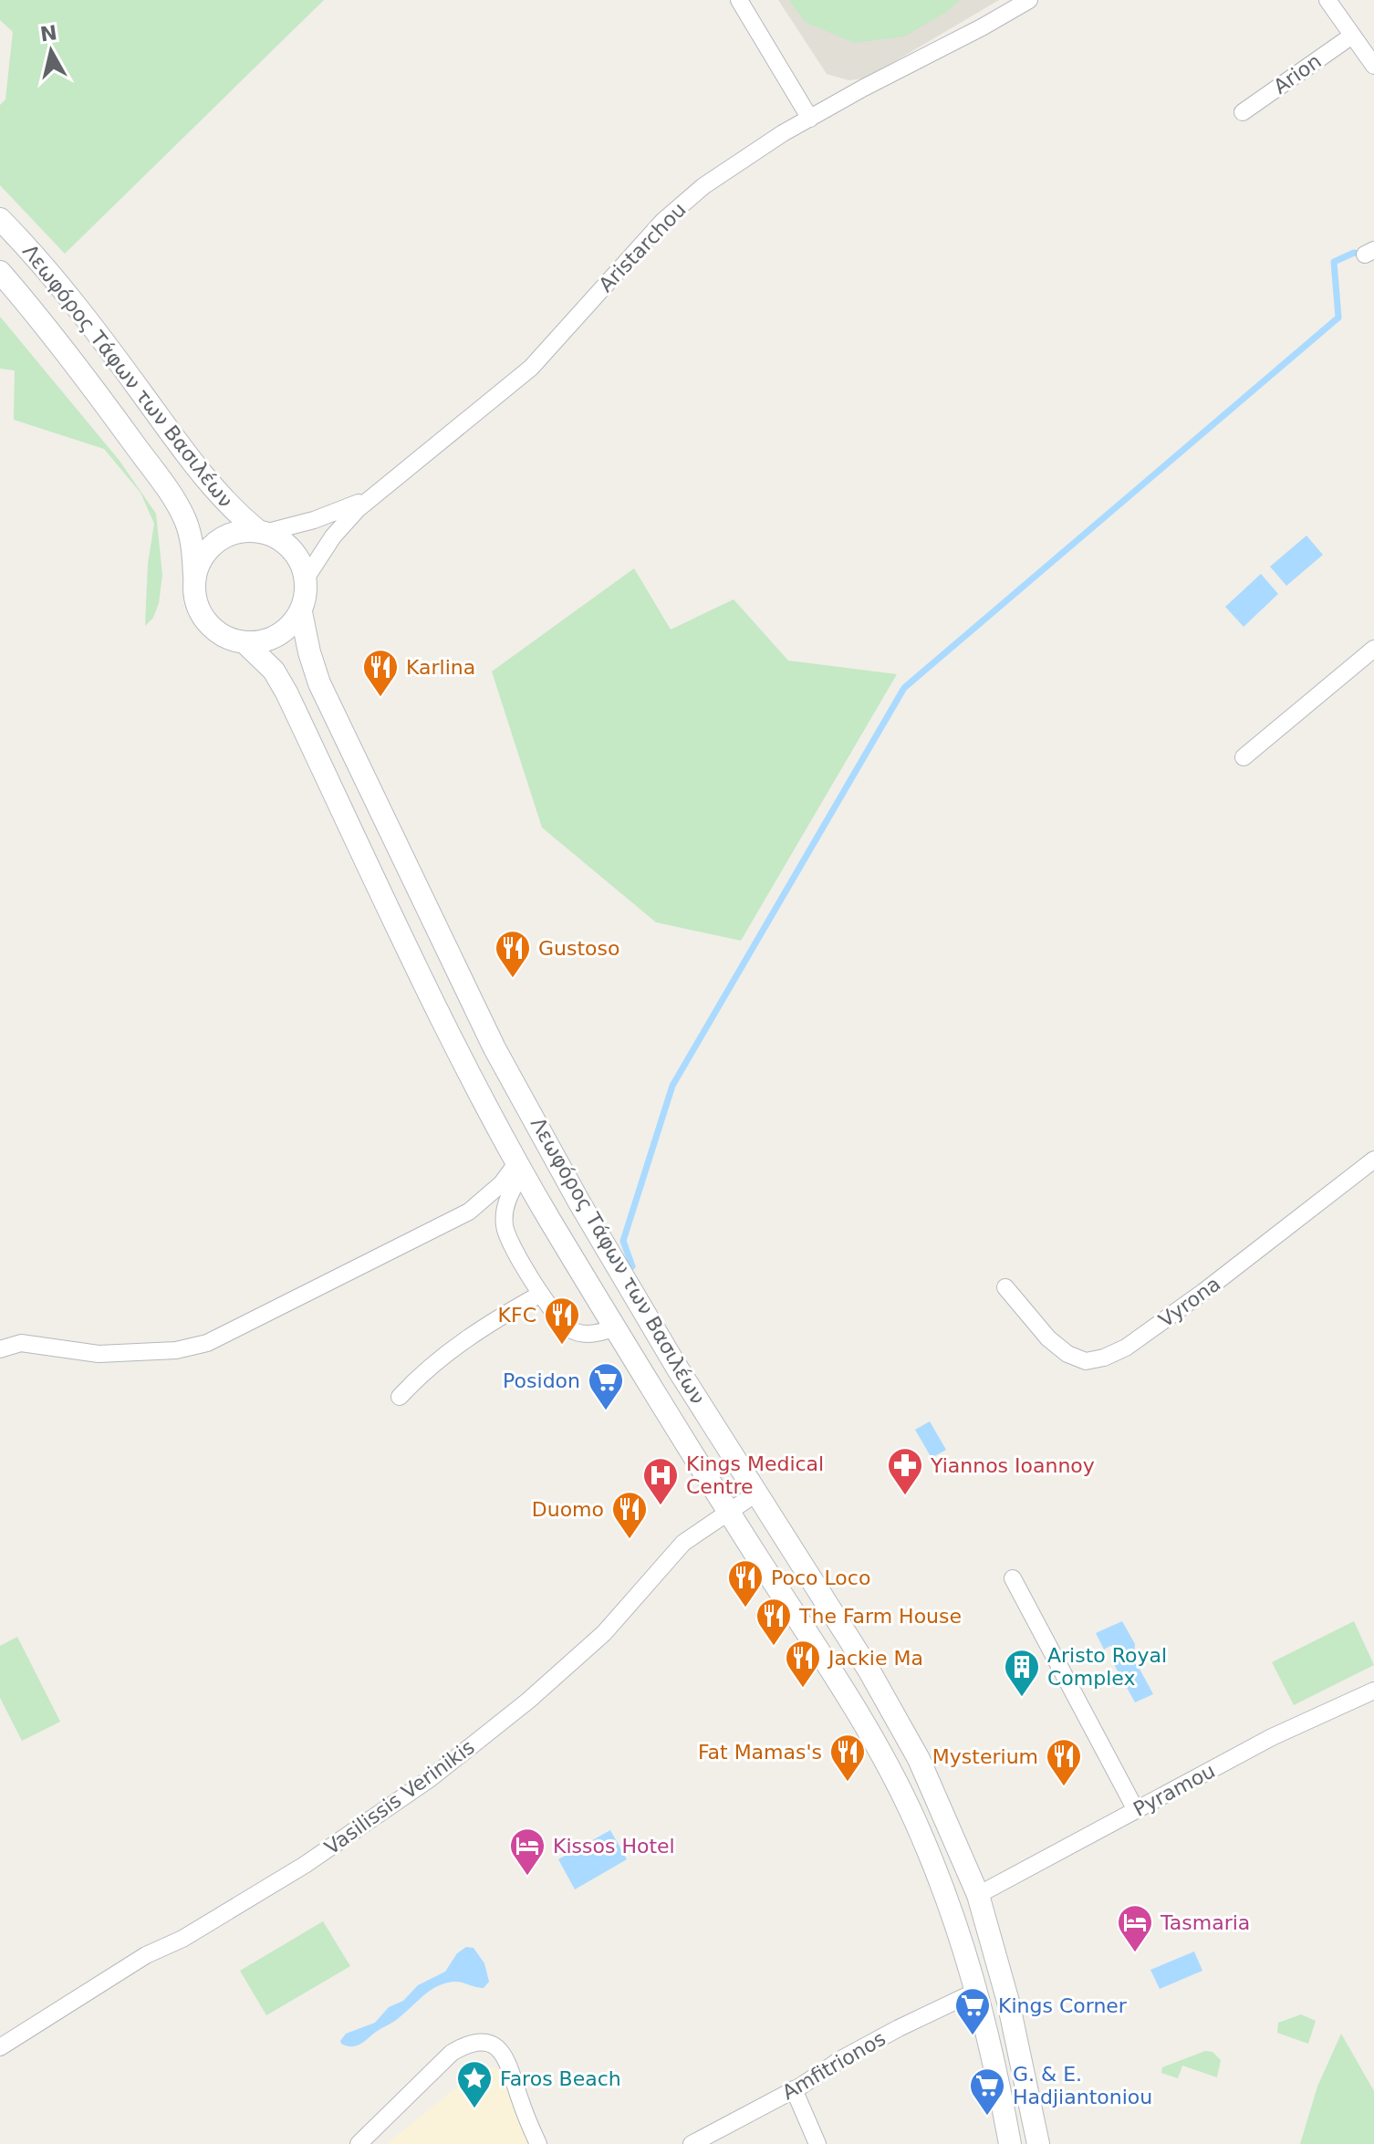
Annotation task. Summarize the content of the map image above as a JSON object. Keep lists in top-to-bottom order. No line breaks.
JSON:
{"streets":{"main road":["Λεωφόρος Τάφων των Βασιλέων"],"street":["Arion","Aristarchou","Vyrona","Pyramou","Vasilissis Verinikis","Amfitrionos"]},"crossings":[["Aristarchou","Λεωφόρος Τάφων των Βασιλέων"],["Λεωφόρος Τάφων των Βασιλέων","Pyramou"],["Λεωφόρος Τάφων των Βασιλέων","Vasilissis Verinikis"],["Λεωφόρος Τάφων των Βασιλέων","Amfitrionos"]],"places":{"restaurant":["Karlina","Gustoso","KFC","Duomo","Poco Loco","The Farm House","Jackie Ma","Fat Mamas's","Mysterium"],"supermarket":["Posidon","Kings Corner","G. & E. Hadjiantoniou"],"pharmacy":["Yiannos Ioannoy"],"hospital":["Kings Medical Centre"],"building":["Aristo Royal Complex"],"hotel":["Kissos Hotel","Tasmaria"],"place":["Faros Beach"]},"north":"top"}
